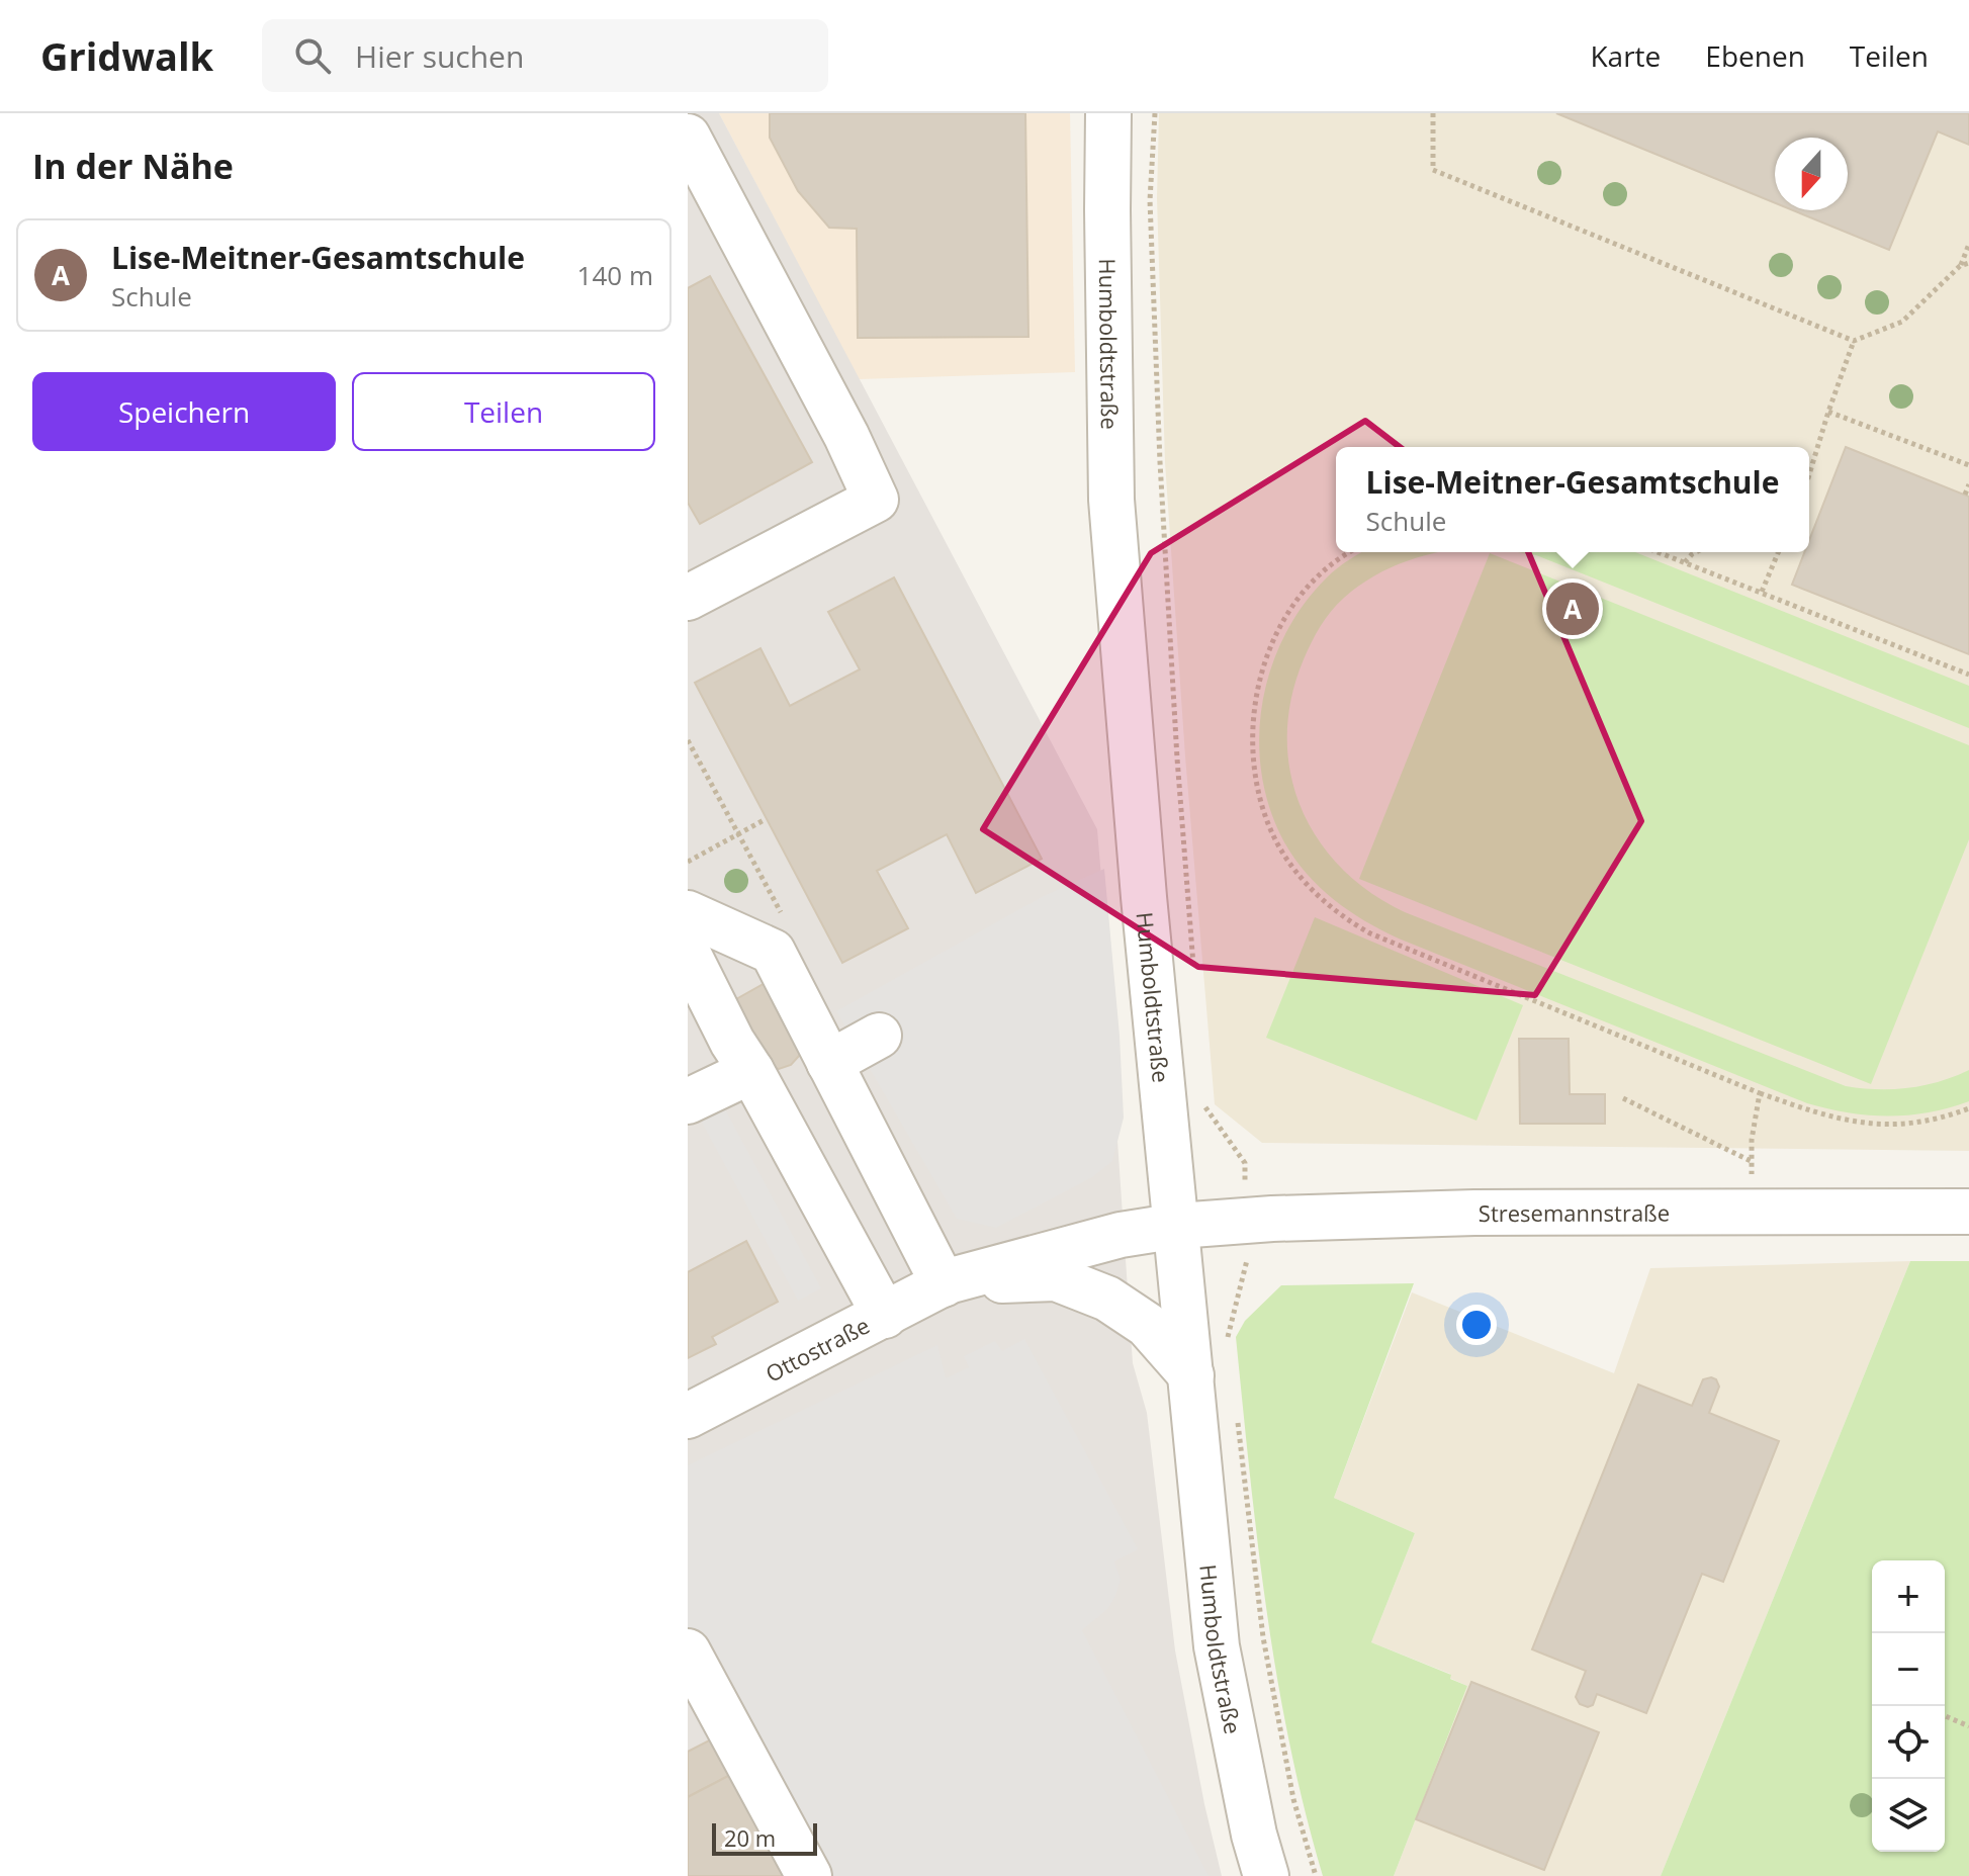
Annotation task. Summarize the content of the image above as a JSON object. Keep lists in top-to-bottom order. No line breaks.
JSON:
{"streets":{"street":["Humboldtstraße","Stresemannstraße","Ottostraße"]},"crossings":[["Humboldtstraße","Stresemannstraße"],["Humboldtstraße","Ottostraße"],["Stresemannstraße","Ottostraße"]],"scale_bar":"20 m","north":"bottom","page":{"header":"Gridwalk","search":"Hier suchen","nav":["Karte","Ebenen","Teilen"],"heading":"In der Nähe","list":[{"mark":"A","name":"Lise-Meitner-Gesamtschule","note":"Schule","value":"140 m"}],"buttons":["Speichern","Teilen"],"popup":["Lise-Meitner-Gesamtschule","Schule"],"pins":"A","map_buttons":["+","−"],"scale":"20 m"}}
